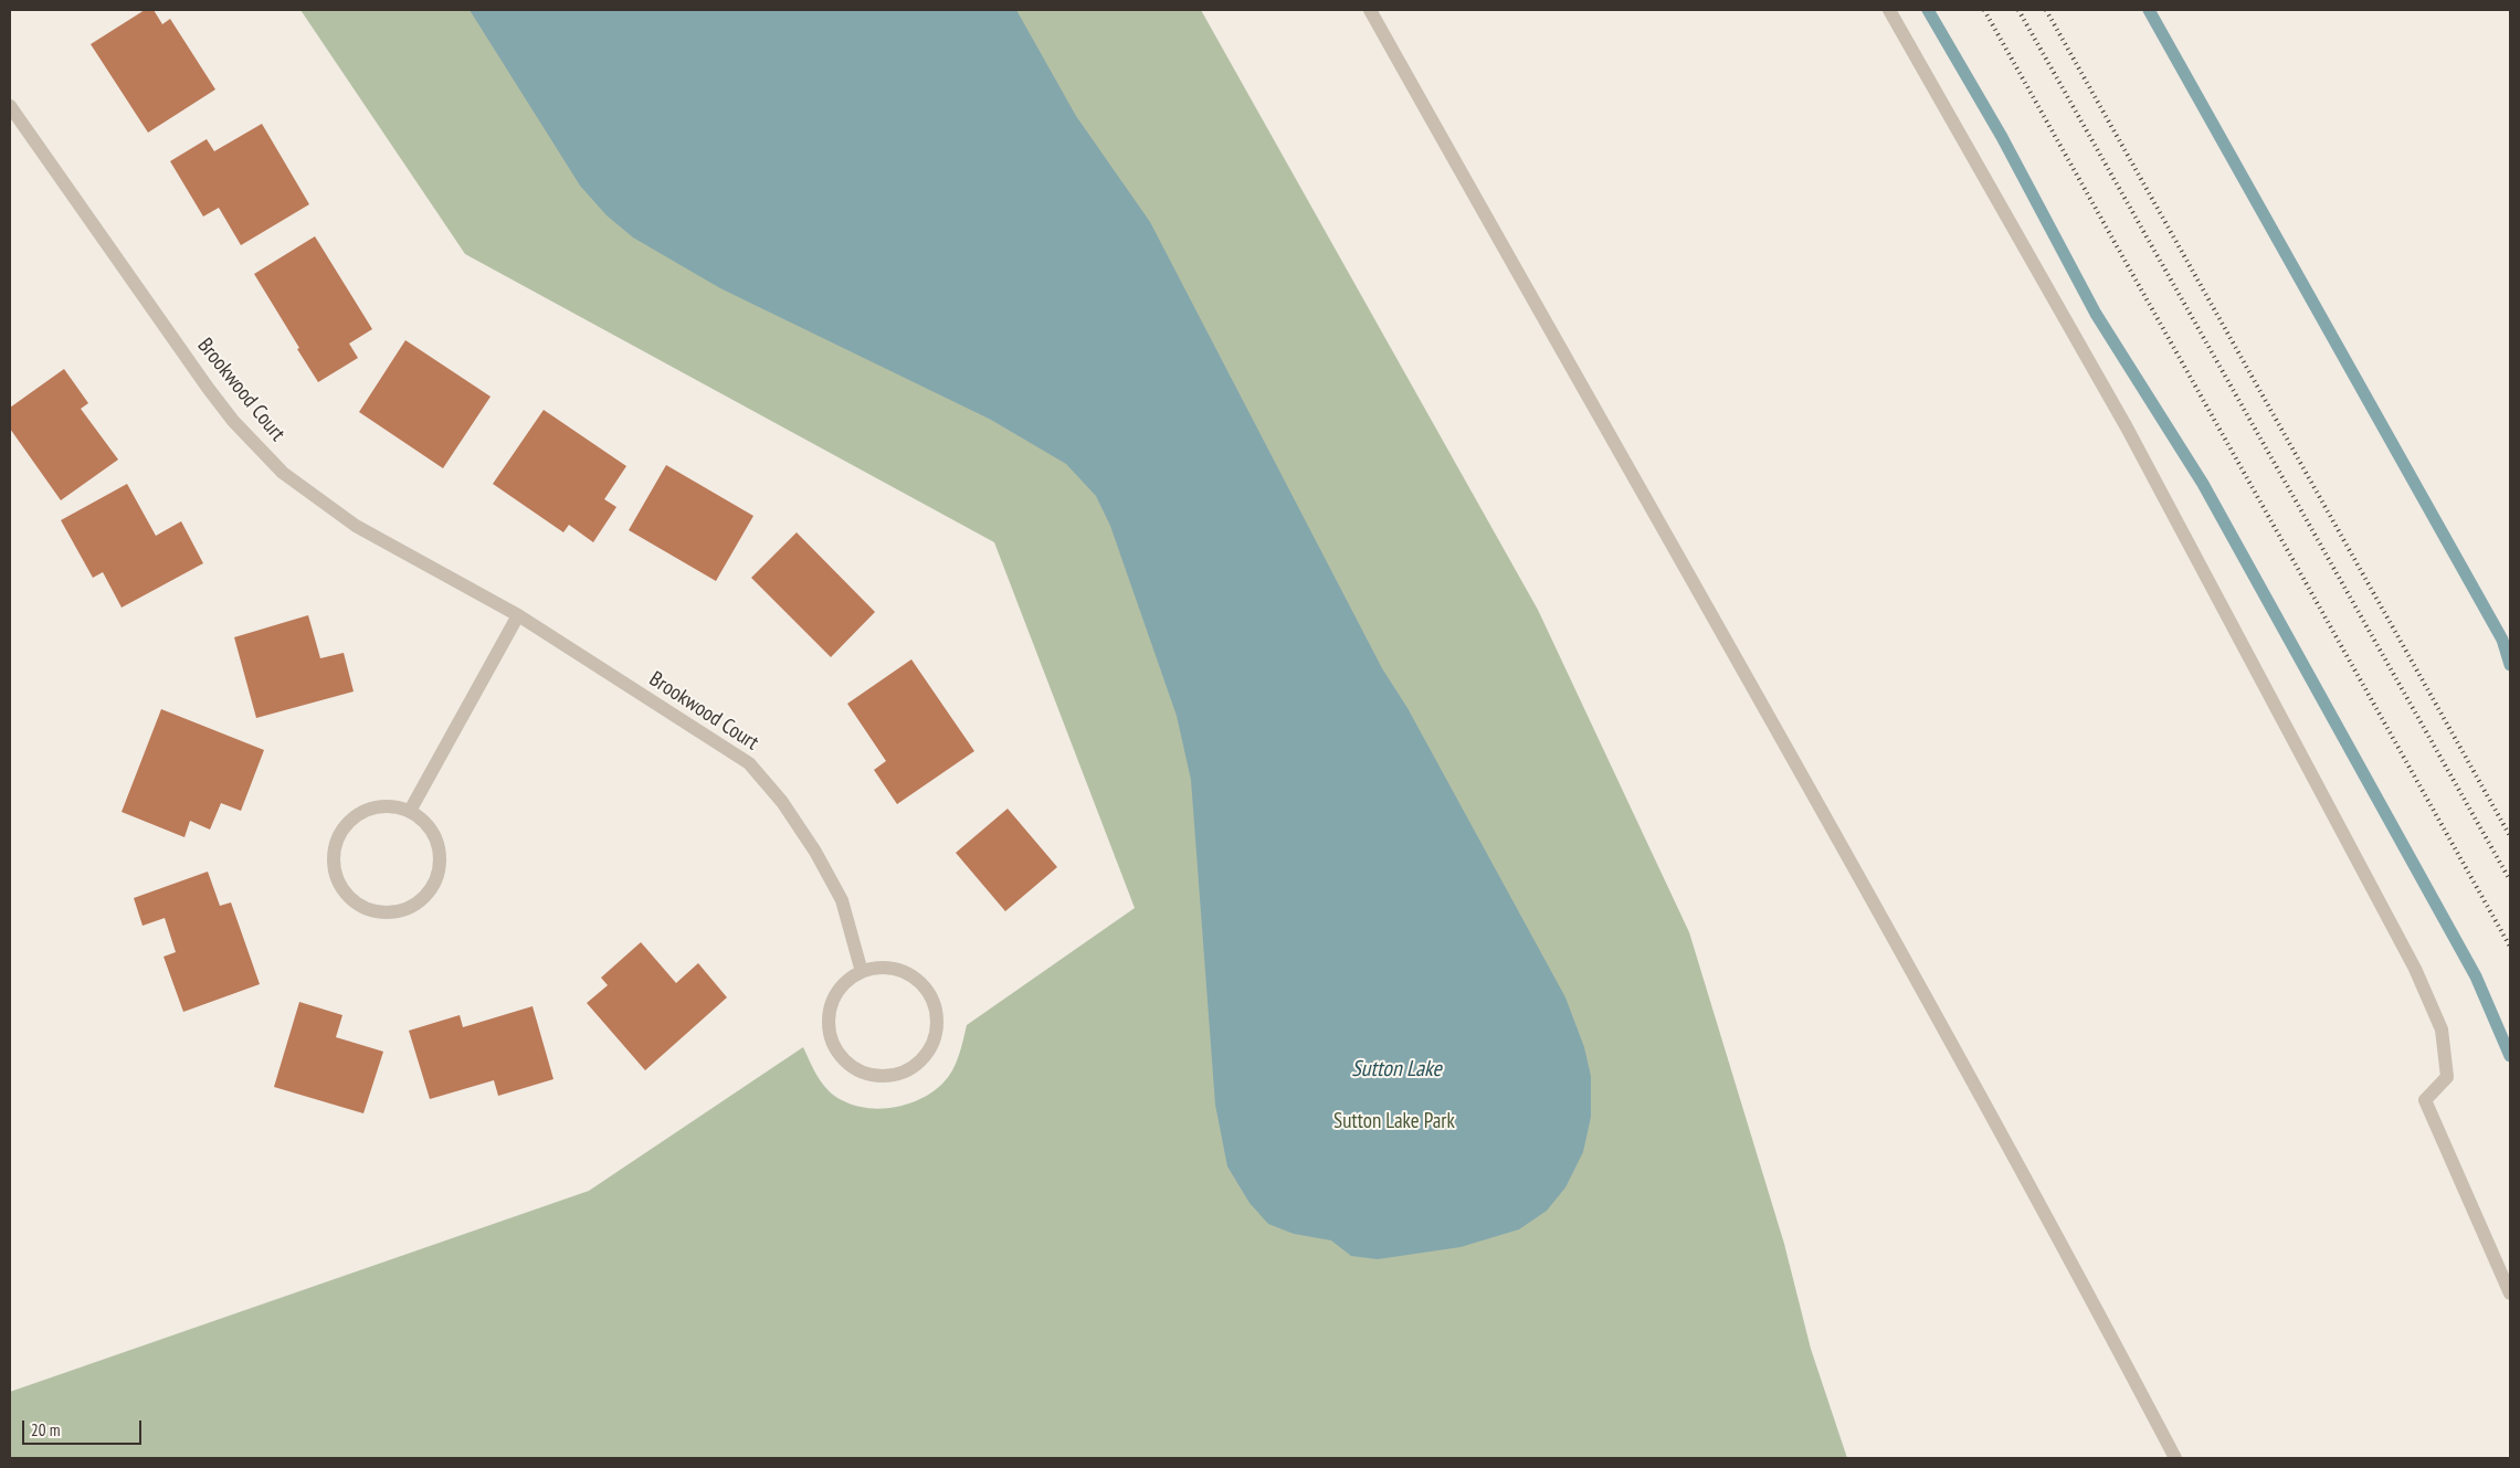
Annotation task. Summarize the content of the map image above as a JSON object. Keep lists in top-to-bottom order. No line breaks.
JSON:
{"streets":{"street":["Brookwood Court"]},"water":["Sutton Lake"],"parks":["Sutton Lake Park"],"scale_bar":"20 m"}
